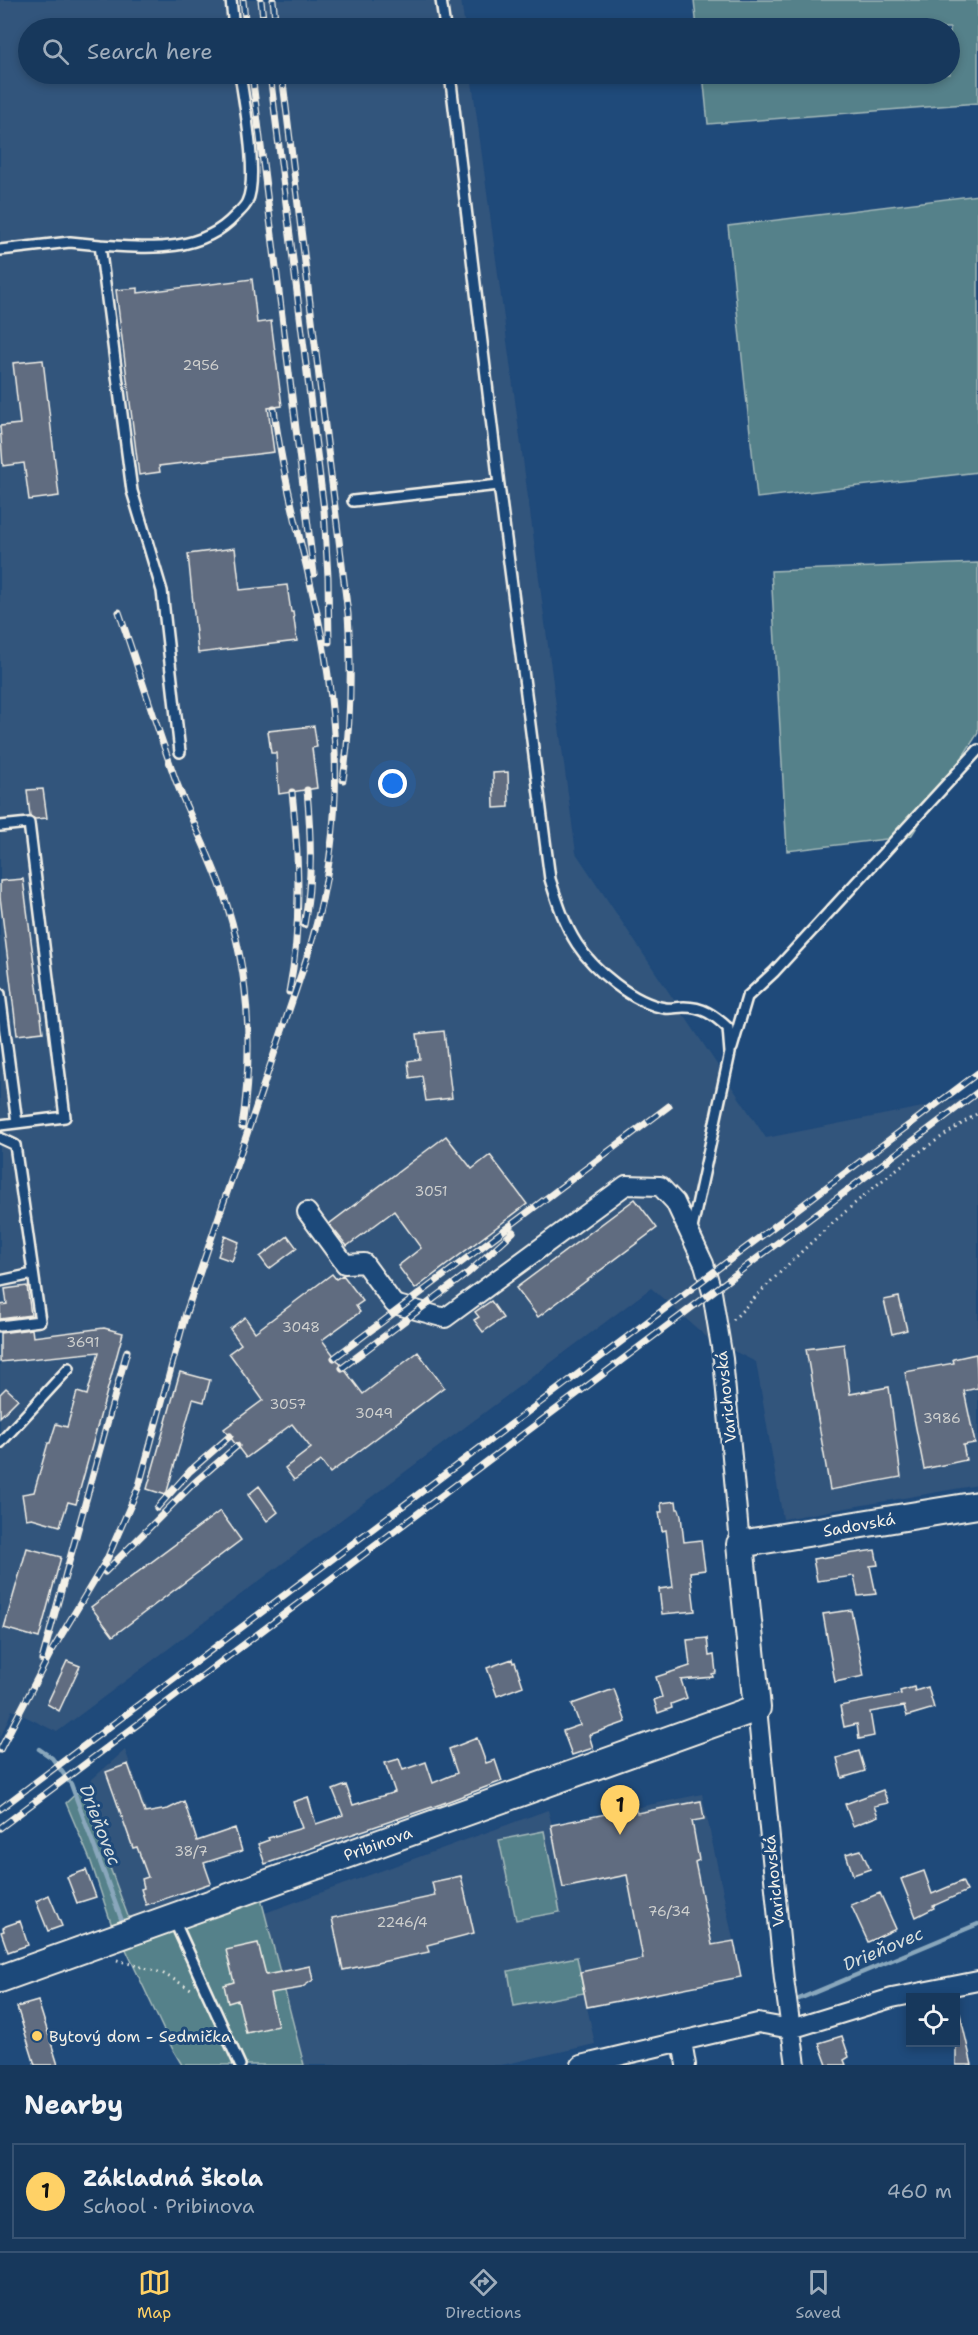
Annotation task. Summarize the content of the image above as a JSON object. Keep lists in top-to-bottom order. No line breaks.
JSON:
{"streets":{"street":["Varichovská","Sadovská","Pribinova"]},"crossings":[["Varichovská","Sadovská"],["Varichovská","Pribinova"]],"water":["Drieňovec"],"places":["Bytový dom - Sedmička"],"house_numbers":["2956","3051","3048","3691","3057","3049","3986","38/7","76/34","2246/4"],"page":{"search":"Search here","pins":"1","heading":"Nearby","list":[{"mark":"1","name":"Základná škola","note":"School · Pribinova","value":"460 m"}],"nav":["Map","Directions","Saved"]}}
